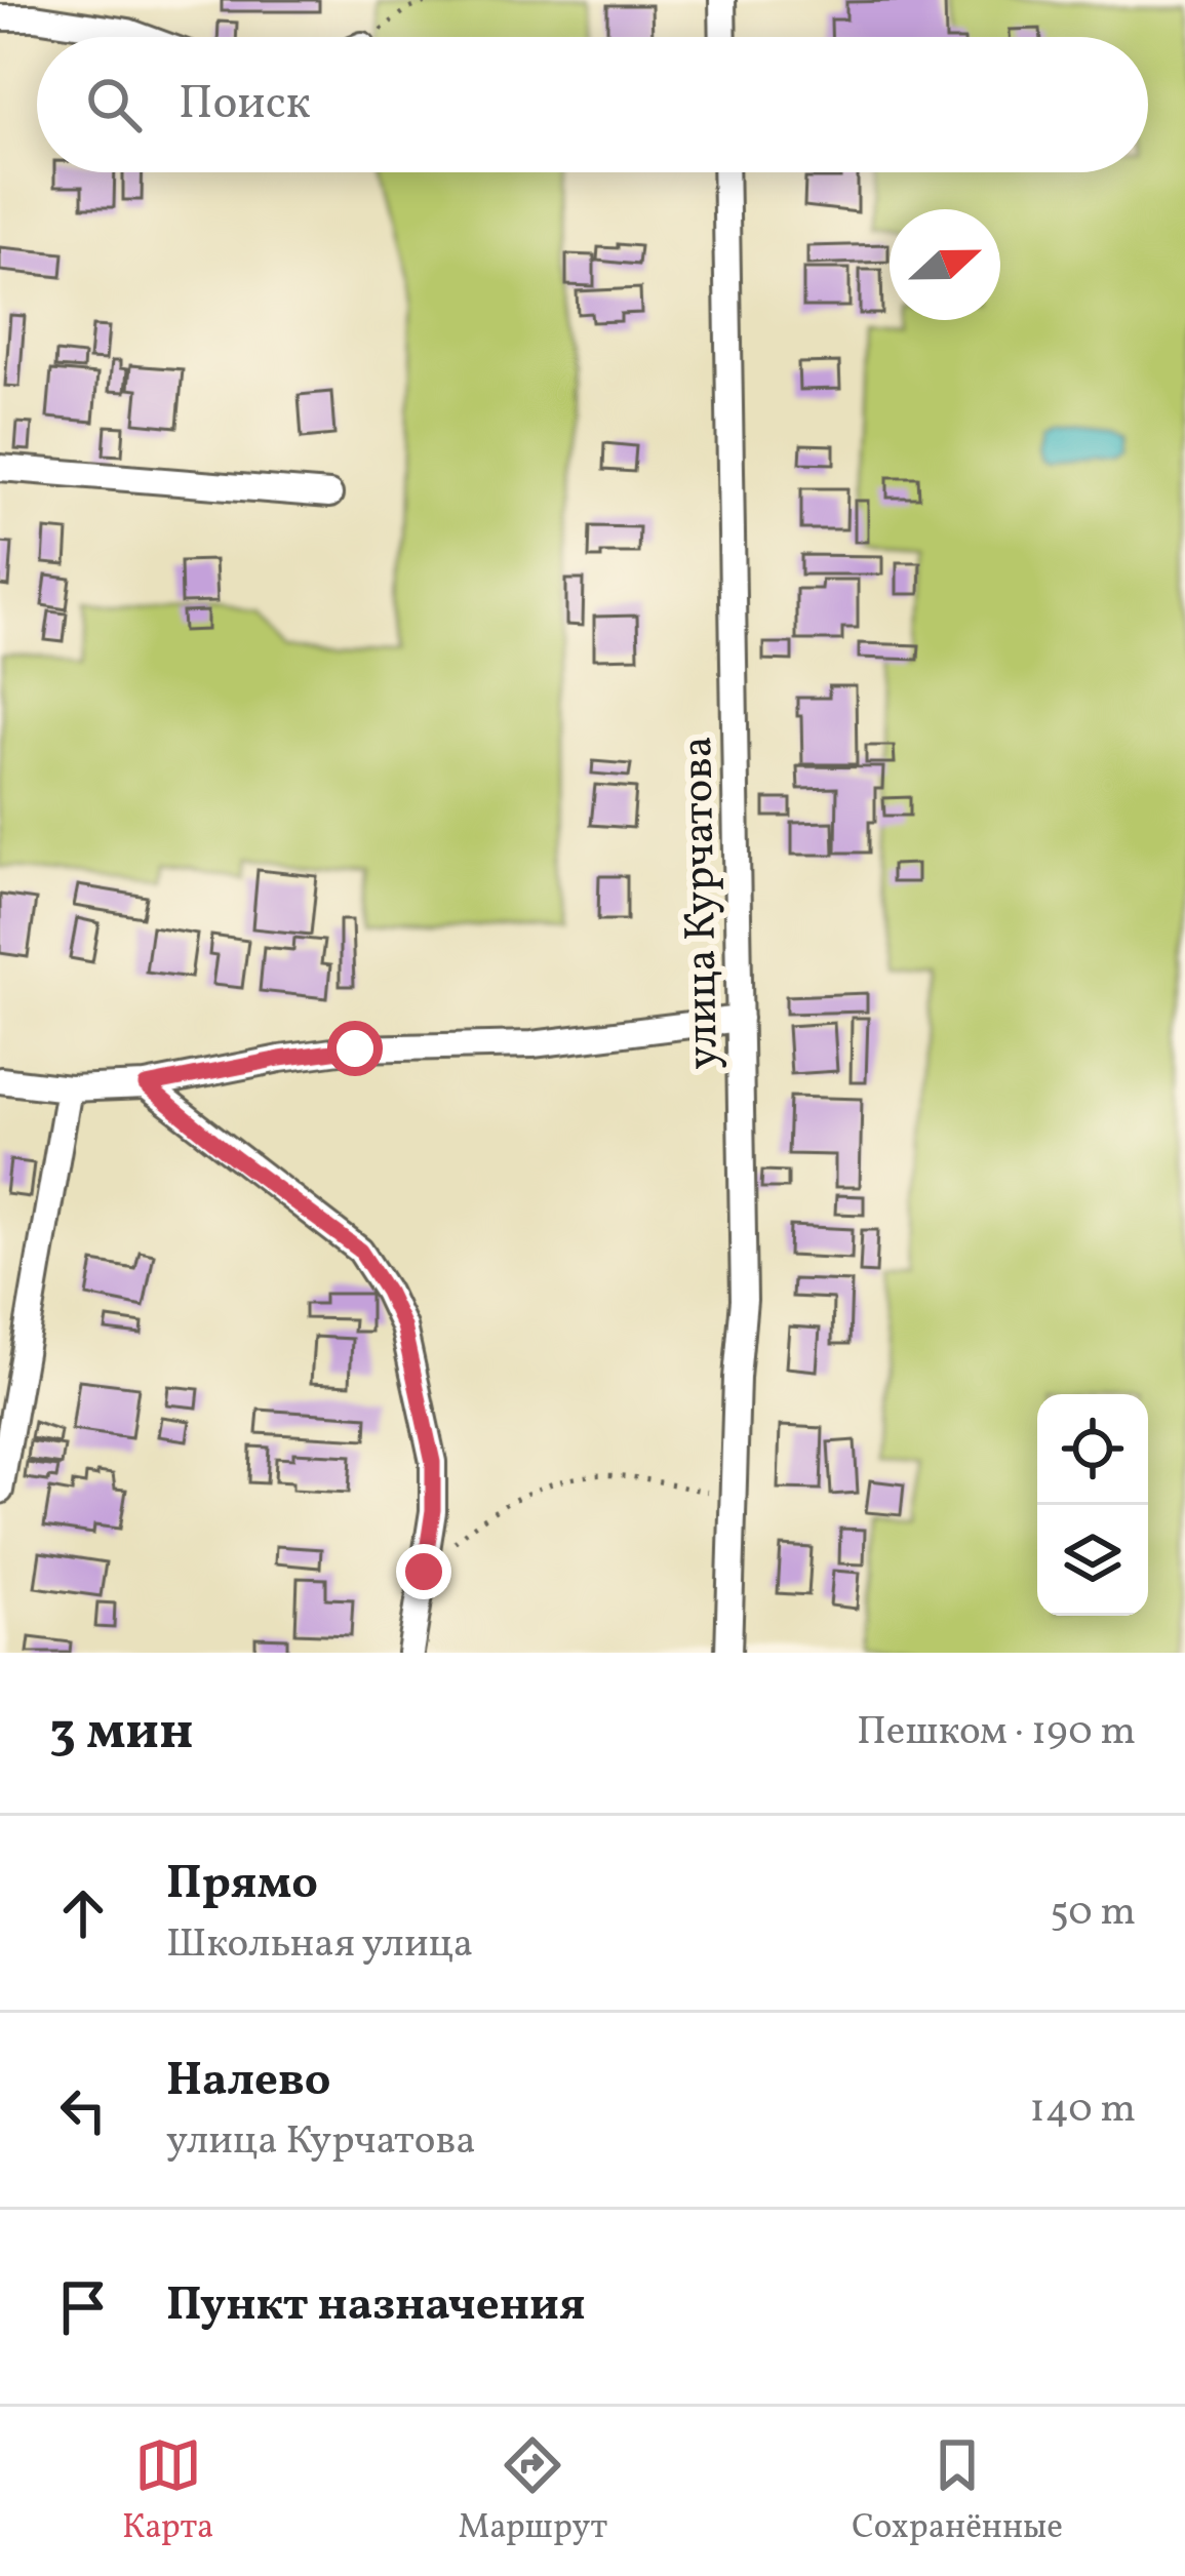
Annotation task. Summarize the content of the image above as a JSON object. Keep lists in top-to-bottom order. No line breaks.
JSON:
{"streets":{"street":["улица Курчатова"]},"north":"right","page":{"search":"Поиск","heading":["3 мин","Пешком · 190 m"],"list":[["Прямо","Школьная улица","50 m"],["Налево","улица Курчатова","140 m"],"Пункт назначения"],"nav":["Карта","Маршрут","Сохранённые"]}}
